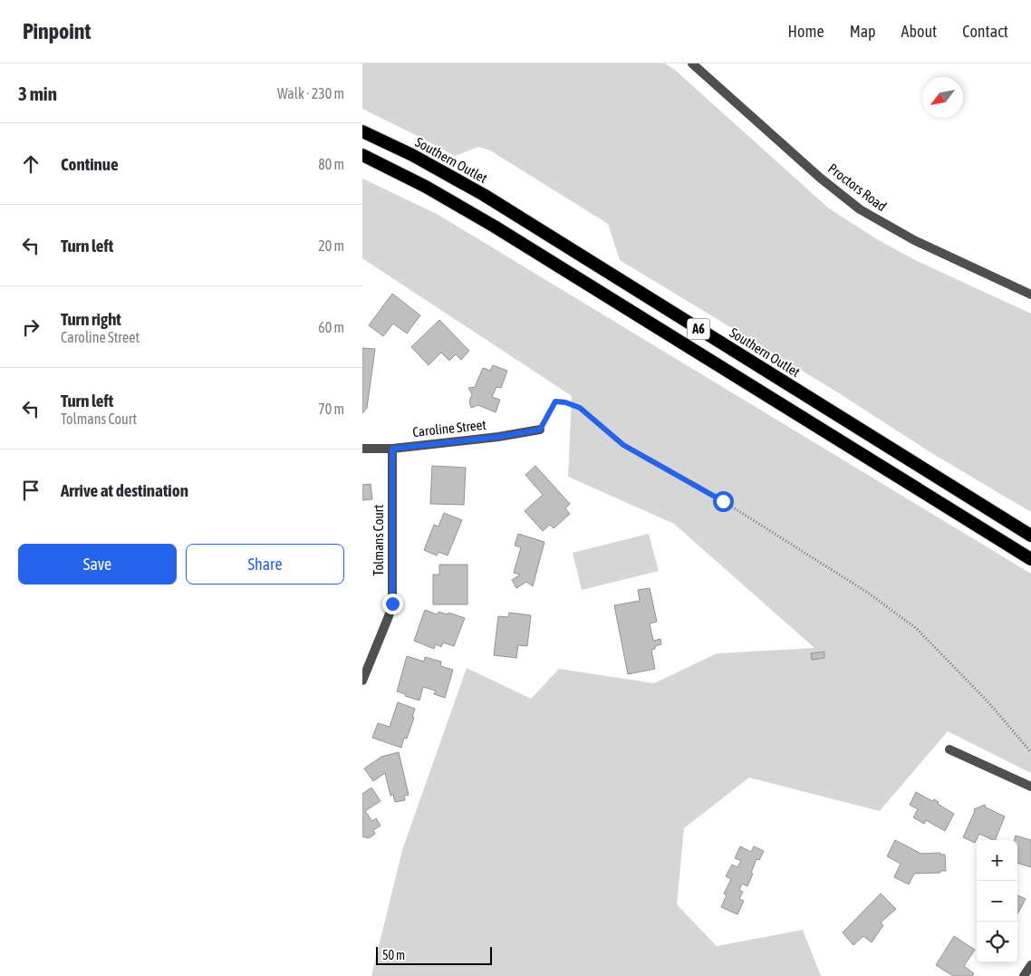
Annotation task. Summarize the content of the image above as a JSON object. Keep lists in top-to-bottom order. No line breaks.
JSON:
{"streets":{"highway":["Southern Outlet","A6"],"street":["Proctors Road","Caroline Street","Tolmans Court"]},"crossings":[["Caroline Street","Tolmans Court"]],"scale_bar":"50 m","north":"bottom left","page":{"header":"Pinpoint","nav":["Home","Map","About","Contact"],"heading":["3 min","Walk · 230 m"],"list":[["Continue","80 m"],["Turn left","20 m"],["Turn right","Caroline Street","60 m"],["Turn left","Tolmans Court","70 m"],"Arrive at destination"],"buttons":["Save","Share"],"map_buttons":["+","−"],"scale":"50 m"}}
